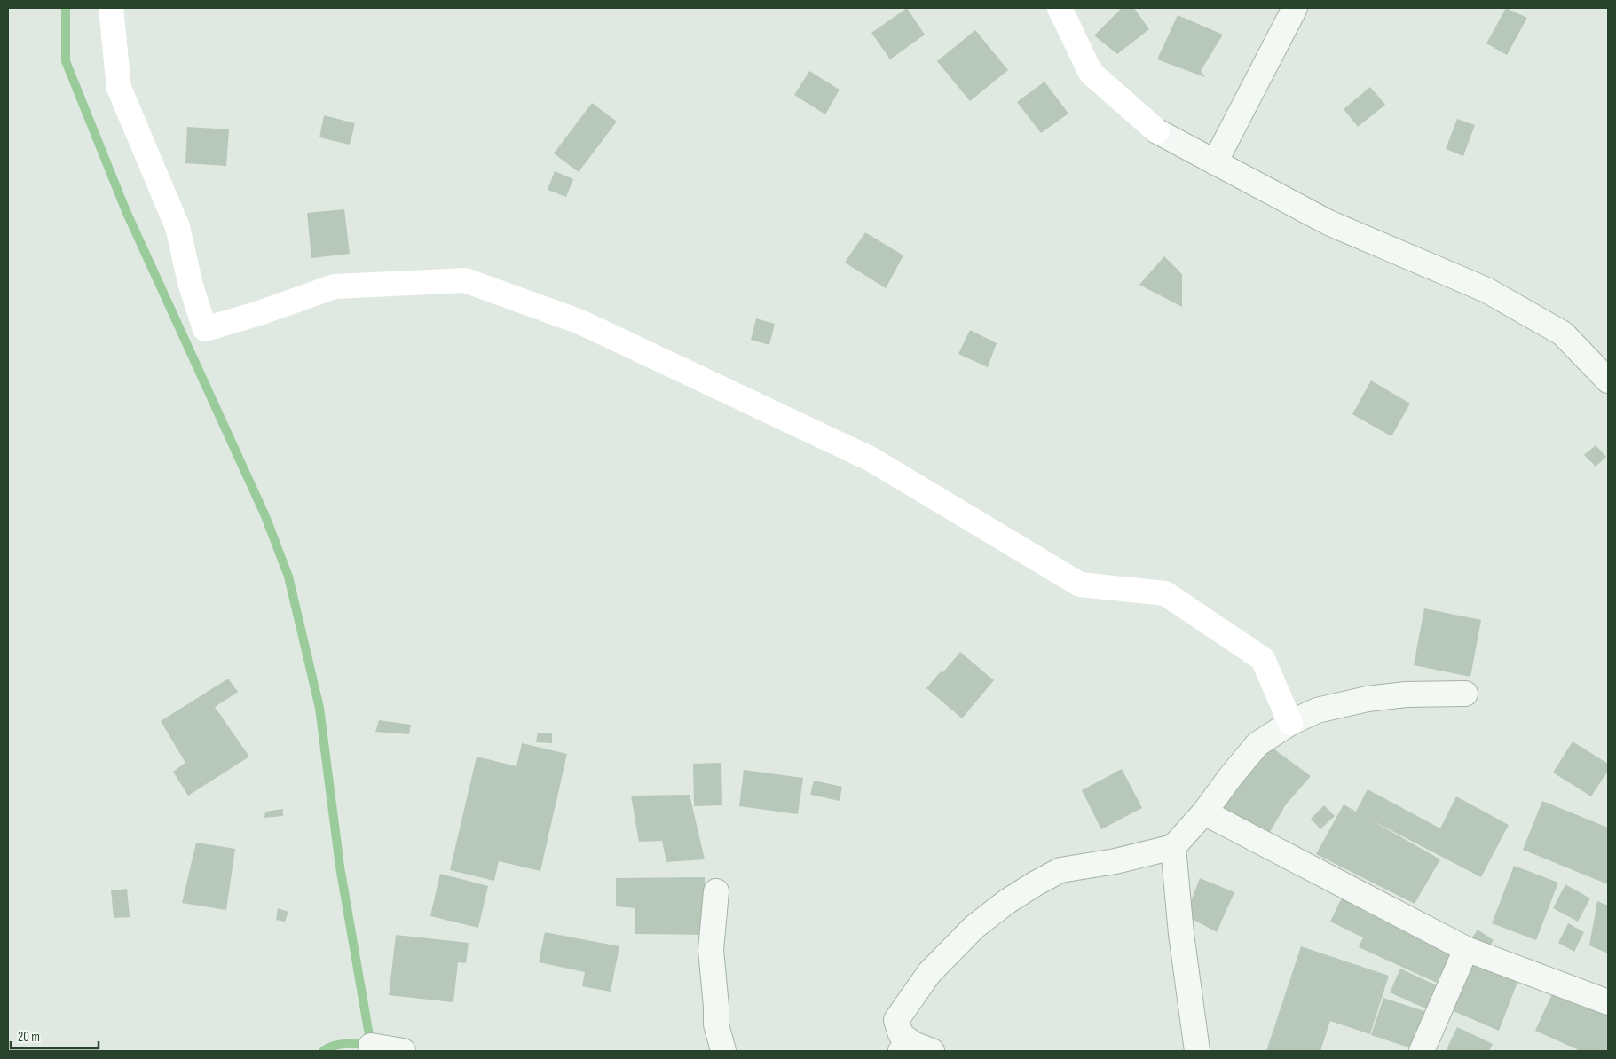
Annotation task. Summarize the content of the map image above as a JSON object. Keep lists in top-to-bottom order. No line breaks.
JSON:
{"scale_bar":"20 m"}
